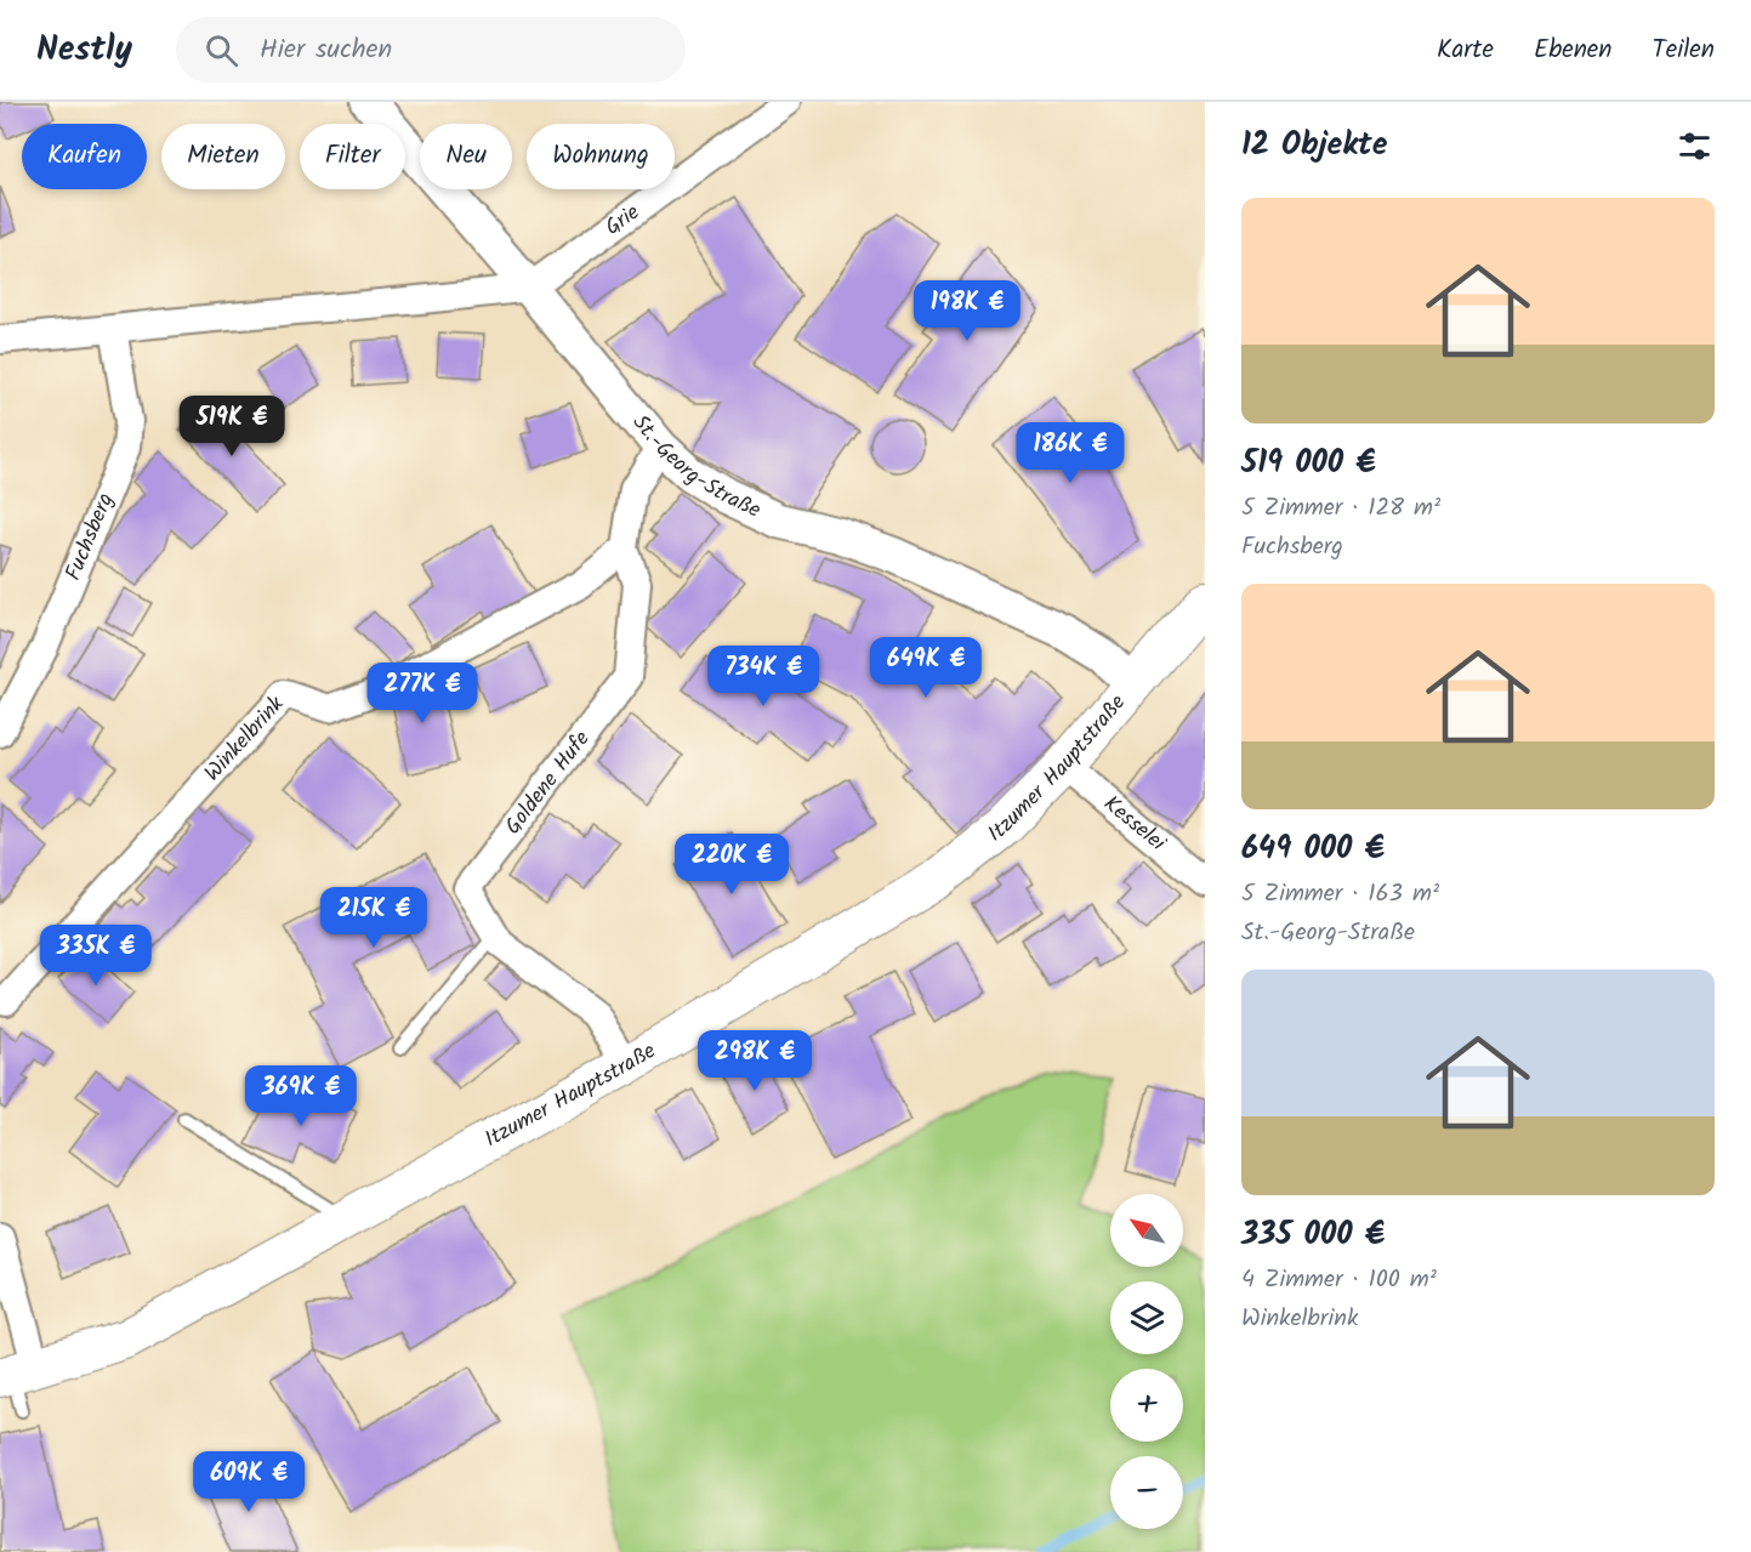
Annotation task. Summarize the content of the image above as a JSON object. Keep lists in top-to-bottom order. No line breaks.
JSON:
{"streets":{"main road":["Itzumer Hauptstraße"],"street":["Grie","St.-Georg-Straße","Fuchsberg","Winkelbrink","Goldene Hufe","Kesselei"]},"crossings":[["Grie","St.-Georg-Straße"],["St.-Georg-Straße","Itzumer Hauptstraße"],["St.-Georg-Straße","Goldene Hufe"],["Winkelbrink","Goldene Hufe"],["Itzumer Hauptstraße","Goldene Hufe"],["Itzumer Hauptstraße","Kesselei"]],"north":"top left","page":{"header":"Nestly","search":"Hier suchen","nav":["Karte","Ebenen","Teilen"],"heading":"12 Objekte","chip":["Kaufen","Mieten","Filter","Neu","Wohnung"],"list":[{"name":"519 000 €","note":"5 Zimmer · 128 m² · Fuchsberg"},{"name":"649 000 €","note":"5 Zimmer · 163 m² · St.-Georg-Straße"},{"name":"335 000 €","note":"4 Zimmer · 100 m² · Winkelbrink"}],"price":["198K €","519K €","186K €","649K €","734K €","277K €","220K €","215K €","335K €","298K €","369K €","609K €"],"map_buttons":["+","−"]}}
